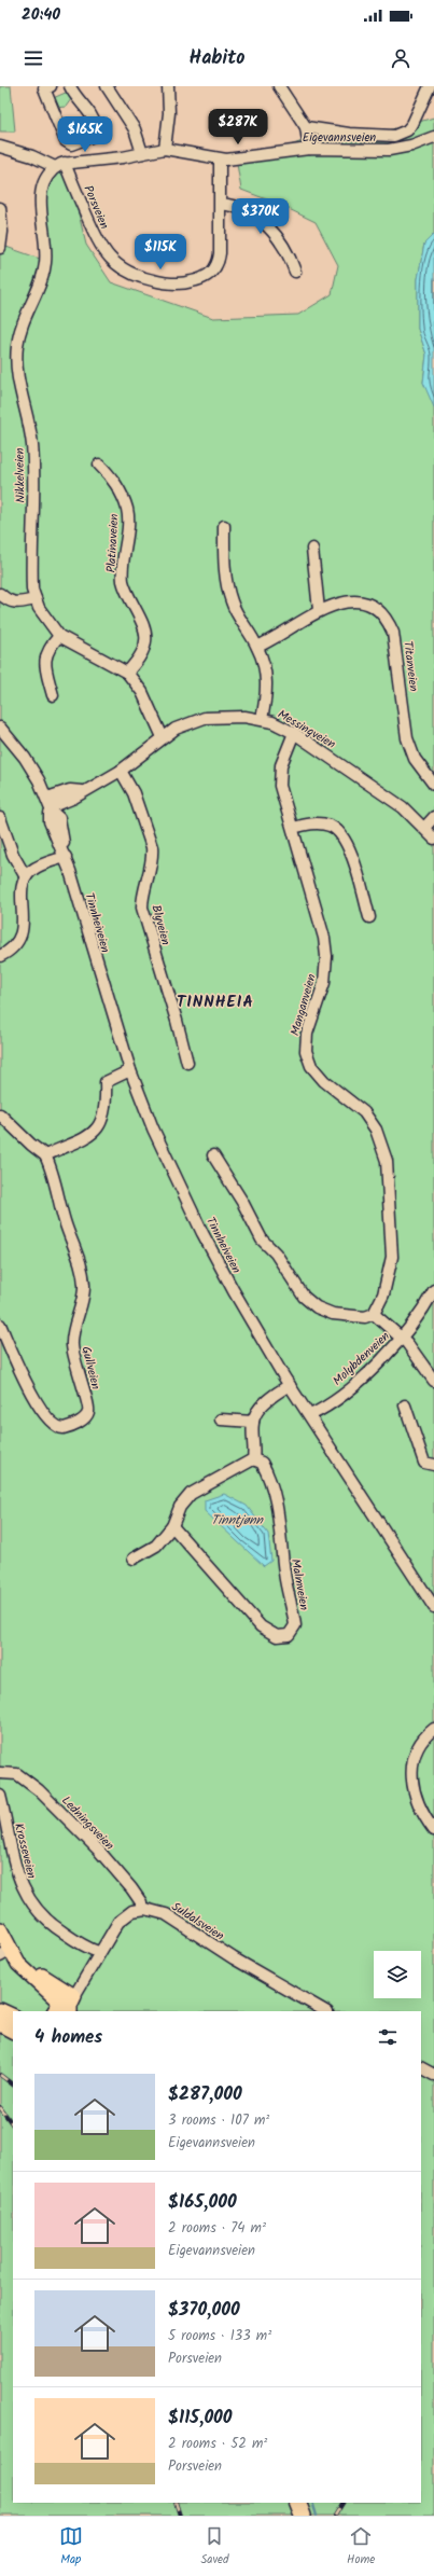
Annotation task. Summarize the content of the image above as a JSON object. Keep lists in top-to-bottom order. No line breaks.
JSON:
{"streets":{"street":["Eigevannsveien","Porsveien","Nikkelveien","Platinaveien","Titanveien","Messingveien","Tinnheiveien","Blyveien","Manganveien","Molybdenveien","Gullveien","Malmveien","Ledningsveien","Krosseveien","Suldalsveien"]},"crossings":[["Eigevannsveien","Porsveien"],["Eigevannsveien","Nikkelveien"],["Porsveien","Nikkelveien"],["Nikkelveien","Platinaveien"],["Nikkelveien","Messingveien"],["Messingveien","Tinnheiveien"],["Messingveien","Blyveien"],["Messingveien","Manganveien"],["Tinnheiveien","Molybdenveien"],["Ledningsveien","Suldalsveien"]],"districts":["TINNHEIA"],"water":["Tinntjønn"],"page":{"status":"20:40","header":"Habito","price":["$287K","$165K","$370K","$115K"],"heading":"4 homes","list":[{"name":"$287,000","note":"3 rooms · 107 m² · Eigevannsveien"},{"name":"$165,000","note":"2 rooms · 74 m² · Eigevannsveien"},{"name":"$370,000","note":"5 rooms · 133 m² · Porsveien"},{"name":"$115,000","note":"2 rooms · 52 m² · Porsveien"}],"tabs":["Map","Saved","Home"]}}
